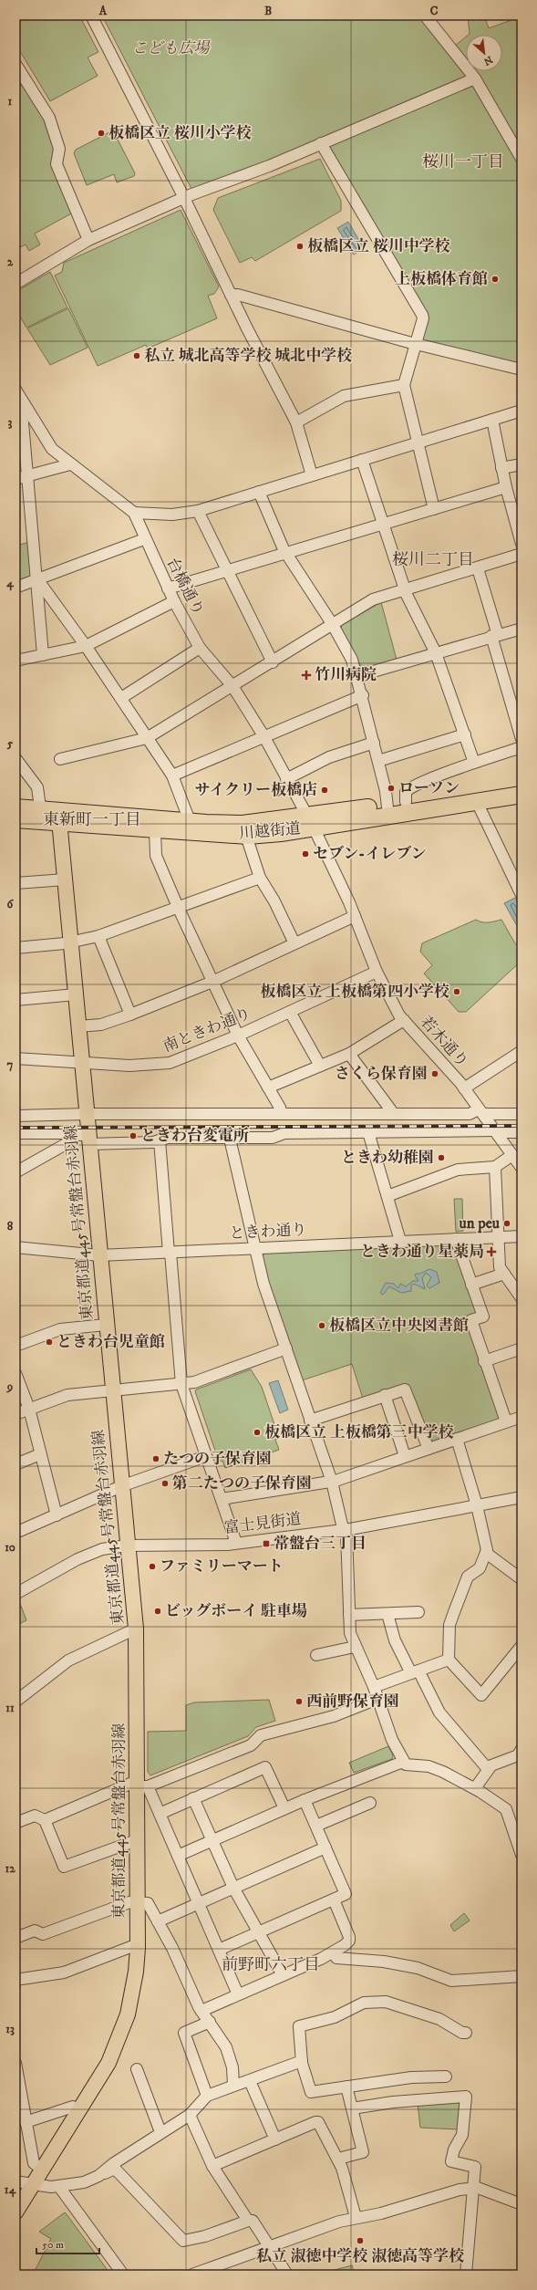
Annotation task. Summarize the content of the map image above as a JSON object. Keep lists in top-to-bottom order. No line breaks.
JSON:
{"streets":{"highway":["川越街道"],"main road":["東京都道445号常盤台赤羽線"],"street":["台橋通り","南ときわ通り","若木通り","ときわ通り","富士見街道"]},"crossings":[["台橋通り","川越街道"],["台橋通り","若木通り"],["川越街道","若木通り"],["川越街道","東京都道445号常盤台赤羽線"],["南ときわ通り","若木通り"],["南ときわ通り","東京都道445号常盤台赤羽線"],["東京都道445号常盤台赤羽線","ときわ通り"],["東京都道445号常盤台赤羽線","富士見街道"]],"districts":["桜川一丁目","桜川二丁目","東新町一丁目","前野町六丁目"],"parks":["こども広場"],"places":{"other":["板橋区立 桜川小学校","板橋区立 桜川中学校","上板橋体育館","私立 城北高等学校 城北中学校","ローソン","サイクリー板橋店","セブン-イレブン","板橋区立 上板橋第四小学校","さくら保育園","ときわ台変電所","ときわ幼稚園","un peu","板橋区立中央図書館","ときわ台児童館","板橋区立 上板橋第三中学校","たつの子保育園","第二たつの子保育園","ファミリーマート","ビッグボーイ 駐車場","西前野保育園","私立 淑徳中学校 淑徳高等学校"],"health":["竹川病院","ときわ通り星薬局"],"transit":["常盤台三丁目"]},"scale_bar":"50 m","north":"bottom right","grid":{"columns":["A","B","C"],"rows":["1","2","3","4","5","6","7","8","9","10","11","12","13","14"]}}
